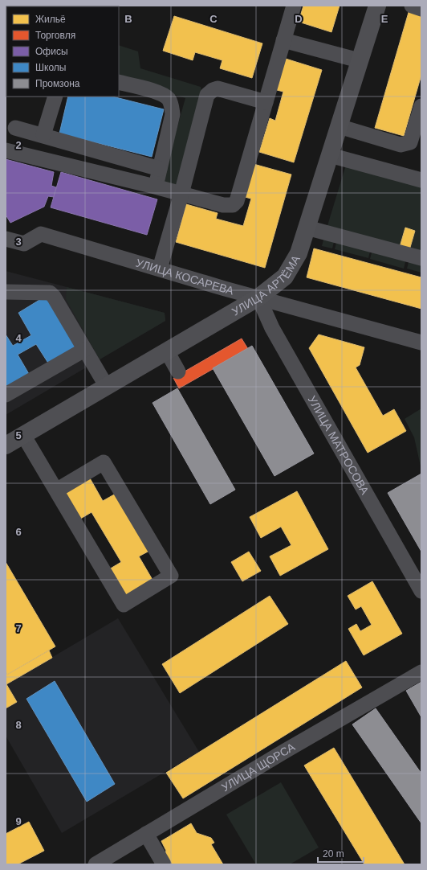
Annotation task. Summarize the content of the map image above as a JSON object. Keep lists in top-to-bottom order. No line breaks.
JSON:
{"streets":{"main road":["УЛИЦА АРТЁМА"],"street":["УЛИЦА КОСАРЕВА","УЛИЦА МАТРОСОВА","УЛИЦА ЩОРСА"]},"crossings":[["УЛИЦА КОСАРЕВА","УЛИЦА АРТЁМА"],["УЛИЦА КОСАРЕВА","УЛИЦА МАТРОСОВА"],["УЛИЦА АРТЁМА","УЛИЦА МАТРОСОВА"]],"legend":["Жильё","Торговля","Офисы","Школы","Промзона"],"scale_bar":"20 m","grid":{"columns":["B","C","D","E"],"rows":["2","3","4","5","6","7","8","9"]}}
